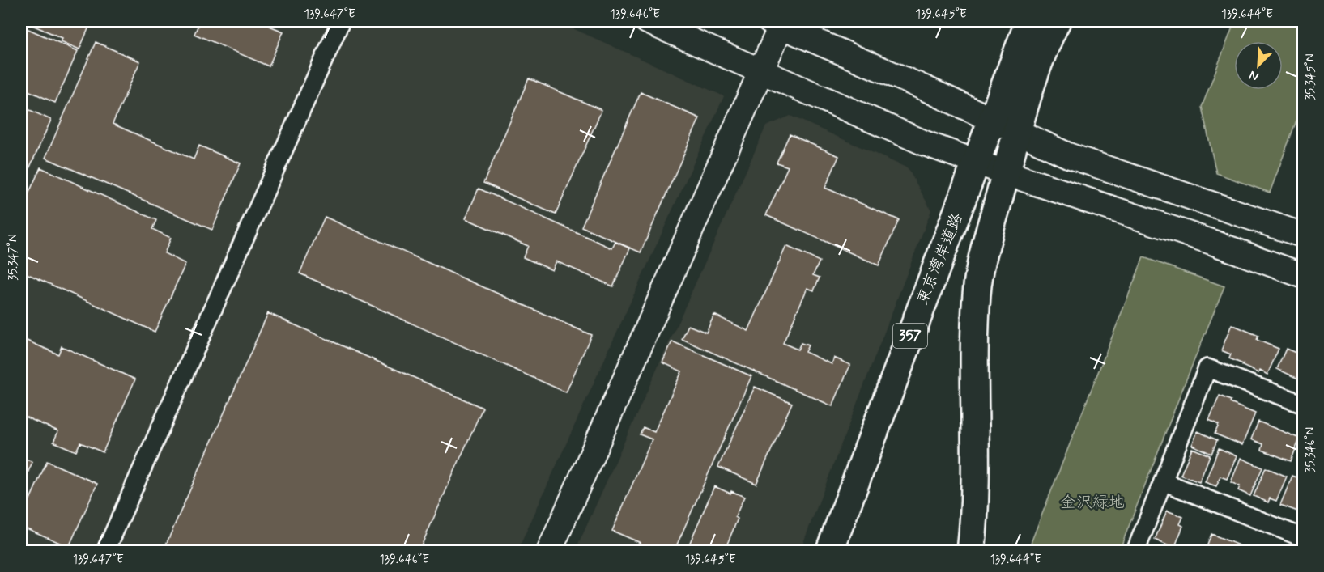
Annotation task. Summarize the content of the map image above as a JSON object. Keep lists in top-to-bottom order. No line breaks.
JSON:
{"streets":{"highway":["東京湾岸道路","357"]},"parks":["金沢緑地"],"north":"bottom left","coordinates":["139.647°E","139.646°E","139.645°E","139.644°E","35.345°N","35.347°N","35.346°N"]}
